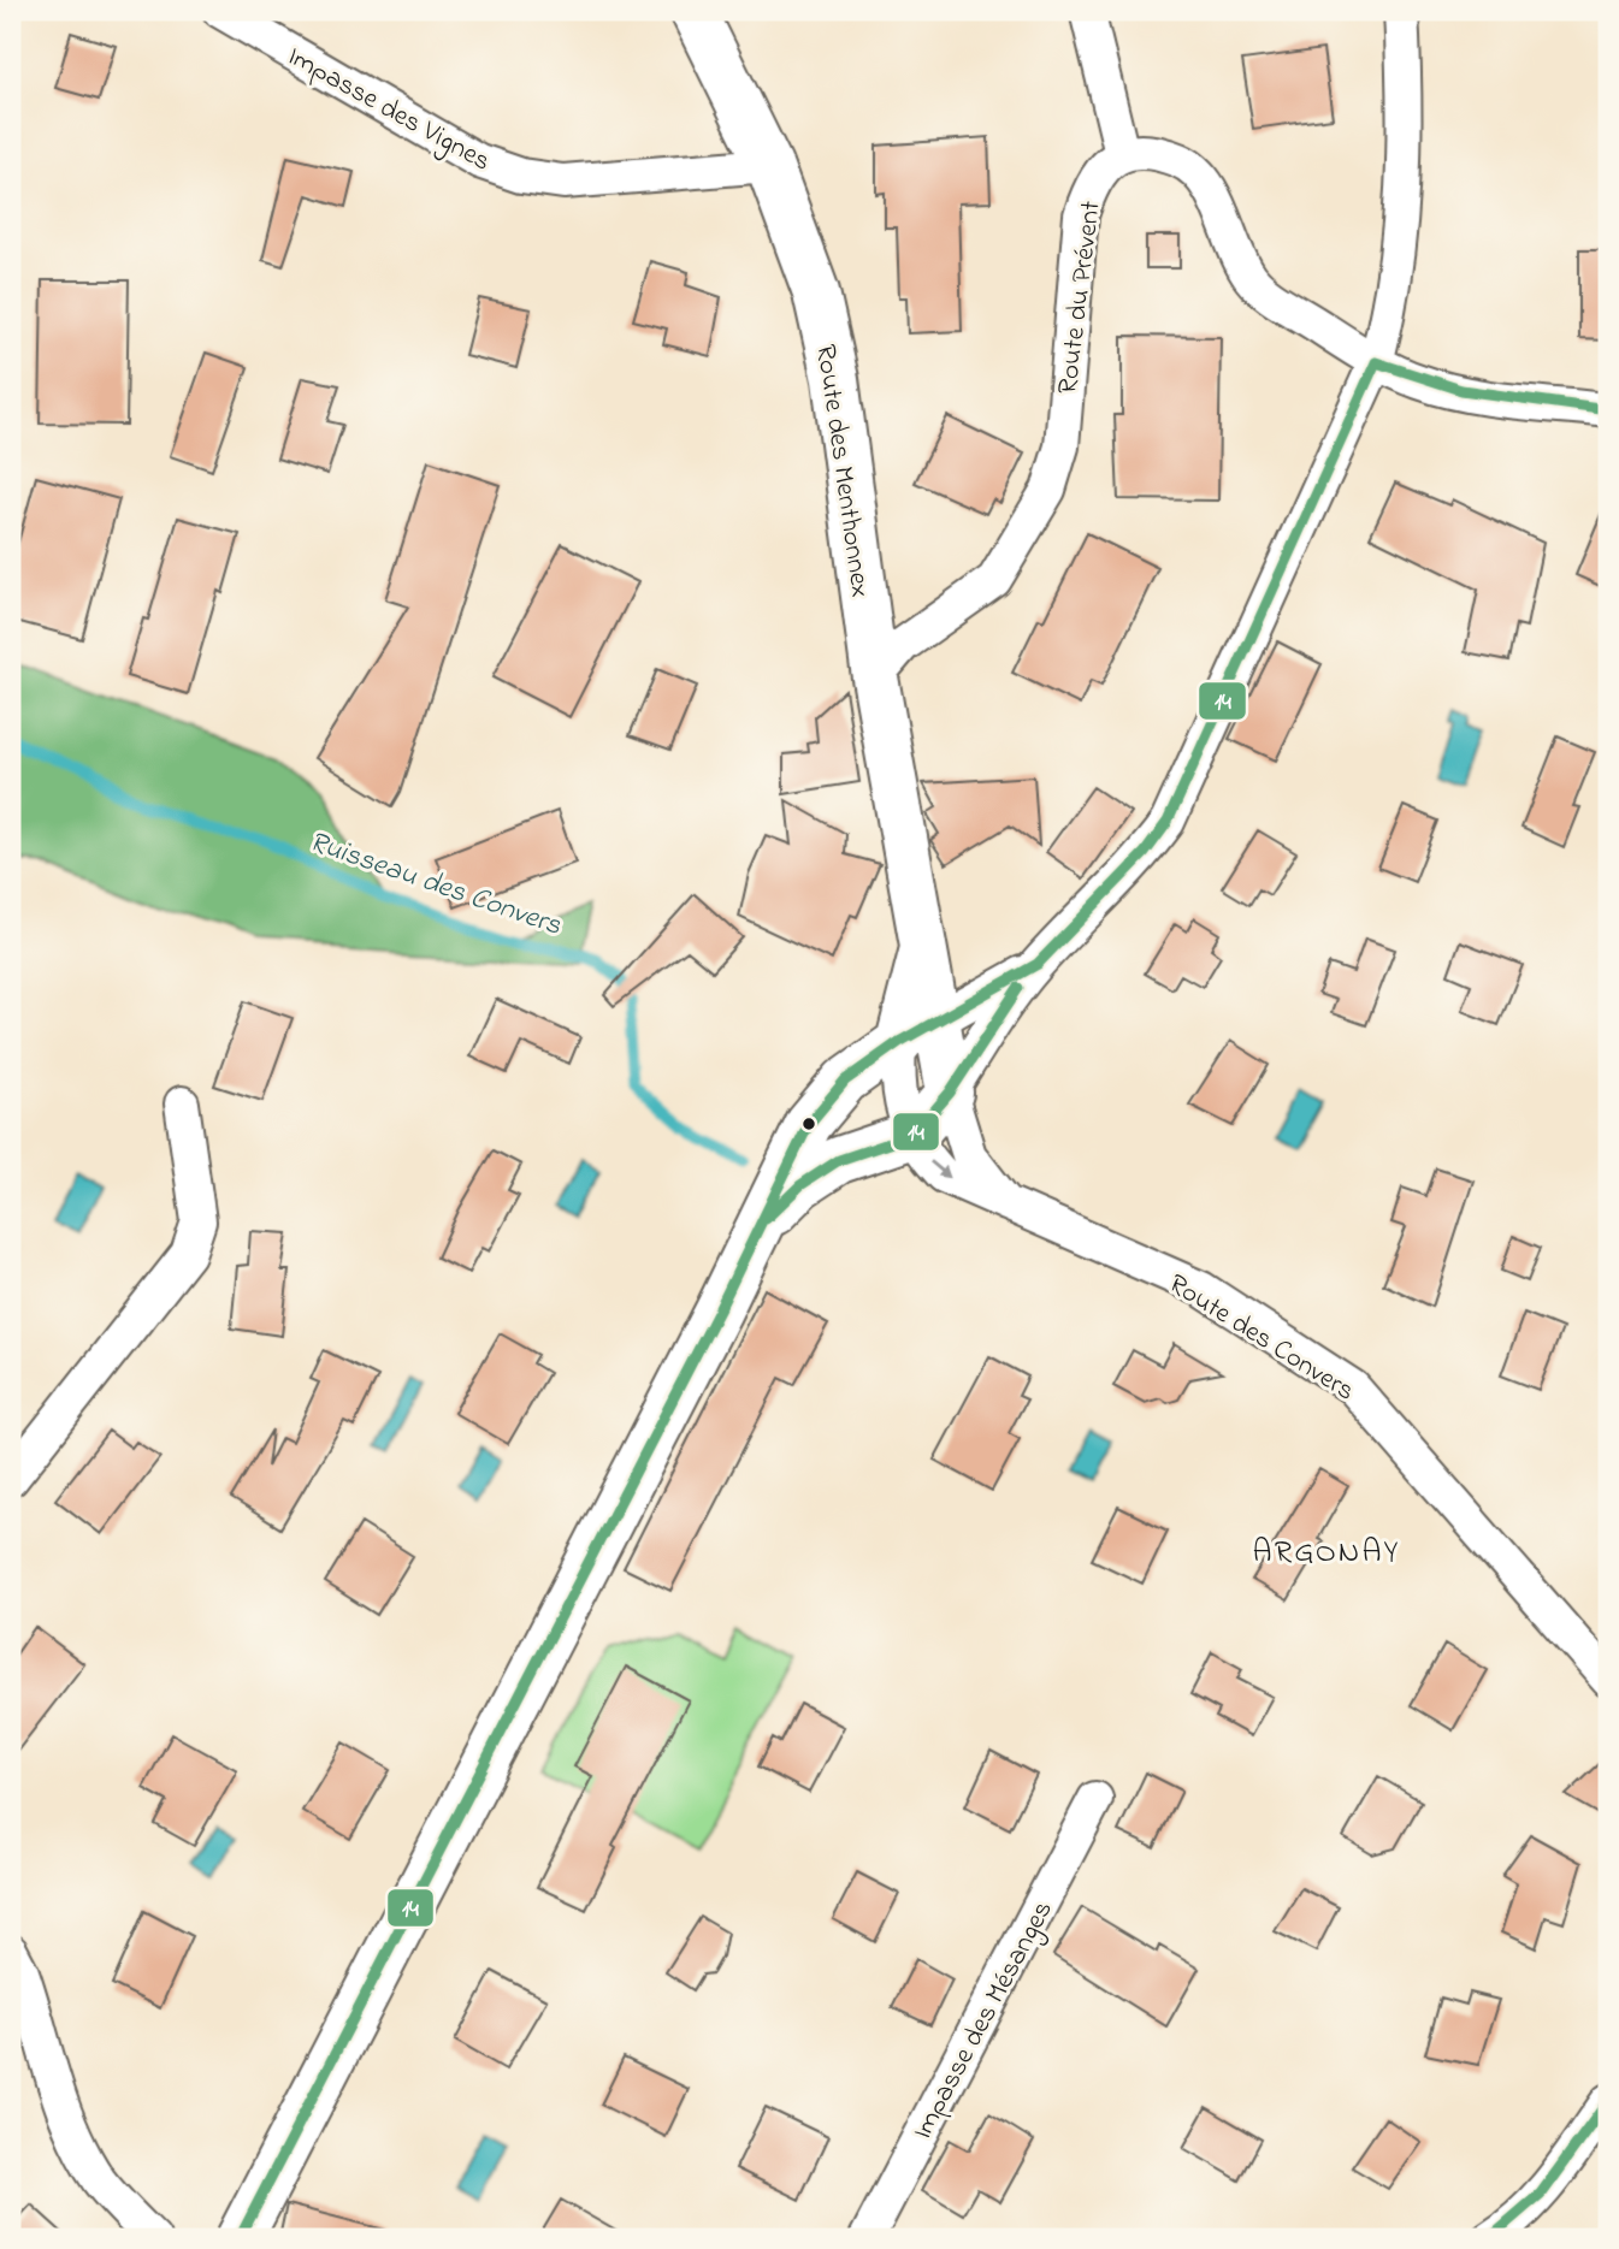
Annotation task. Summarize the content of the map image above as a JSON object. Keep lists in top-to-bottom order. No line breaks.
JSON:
{"streets":{"street":["Impasse des Vignes","Route du Prévent","Route des Menthonnex","Route des Convers","Impasse des Mésanges"]},"crossings":[["Impasse des Vignes","Route des Menthonnex"],["Route du Prévent","Route des Menthonnex"],["Route des Menthonnex","Route des Convers"]],"districts":["ARGONAY"],"water":["Ruisseau des Convers"],"lines":["transit line 14"]}
